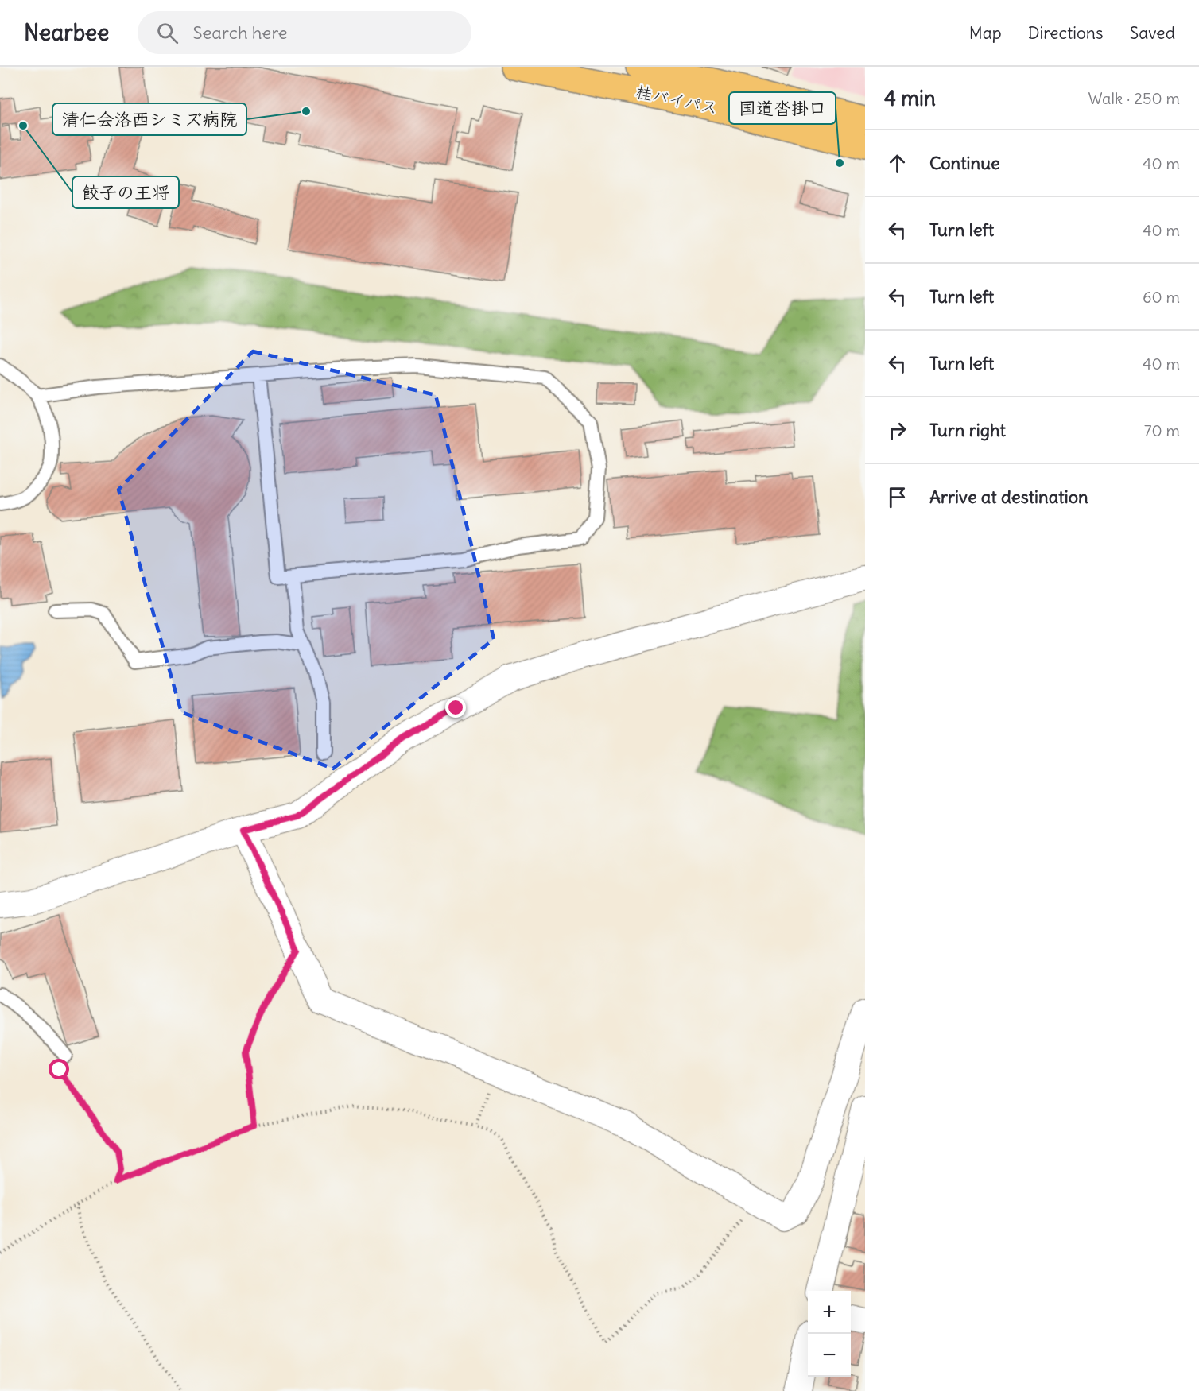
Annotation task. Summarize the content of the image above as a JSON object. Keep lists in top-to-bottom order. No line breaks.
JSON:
{"streets":{"highway":["桂バイパス"]},"places":["清仁会洛西シミズ病院","餃子の王将","国道沓掛口"],"page":{"header":"Nearbee","search":"Search here","nav":["Map","Directions","Saved"],"heading":["4 min","Walk · 250 m"],"list":[["Continue","40 m"],["Turn left","40 m"],["Turn left","60 m"],["Turn left","40 m"],["Turn right","70 m"],"Arrive at destination"],"map_buttons":["+","−"]}}
